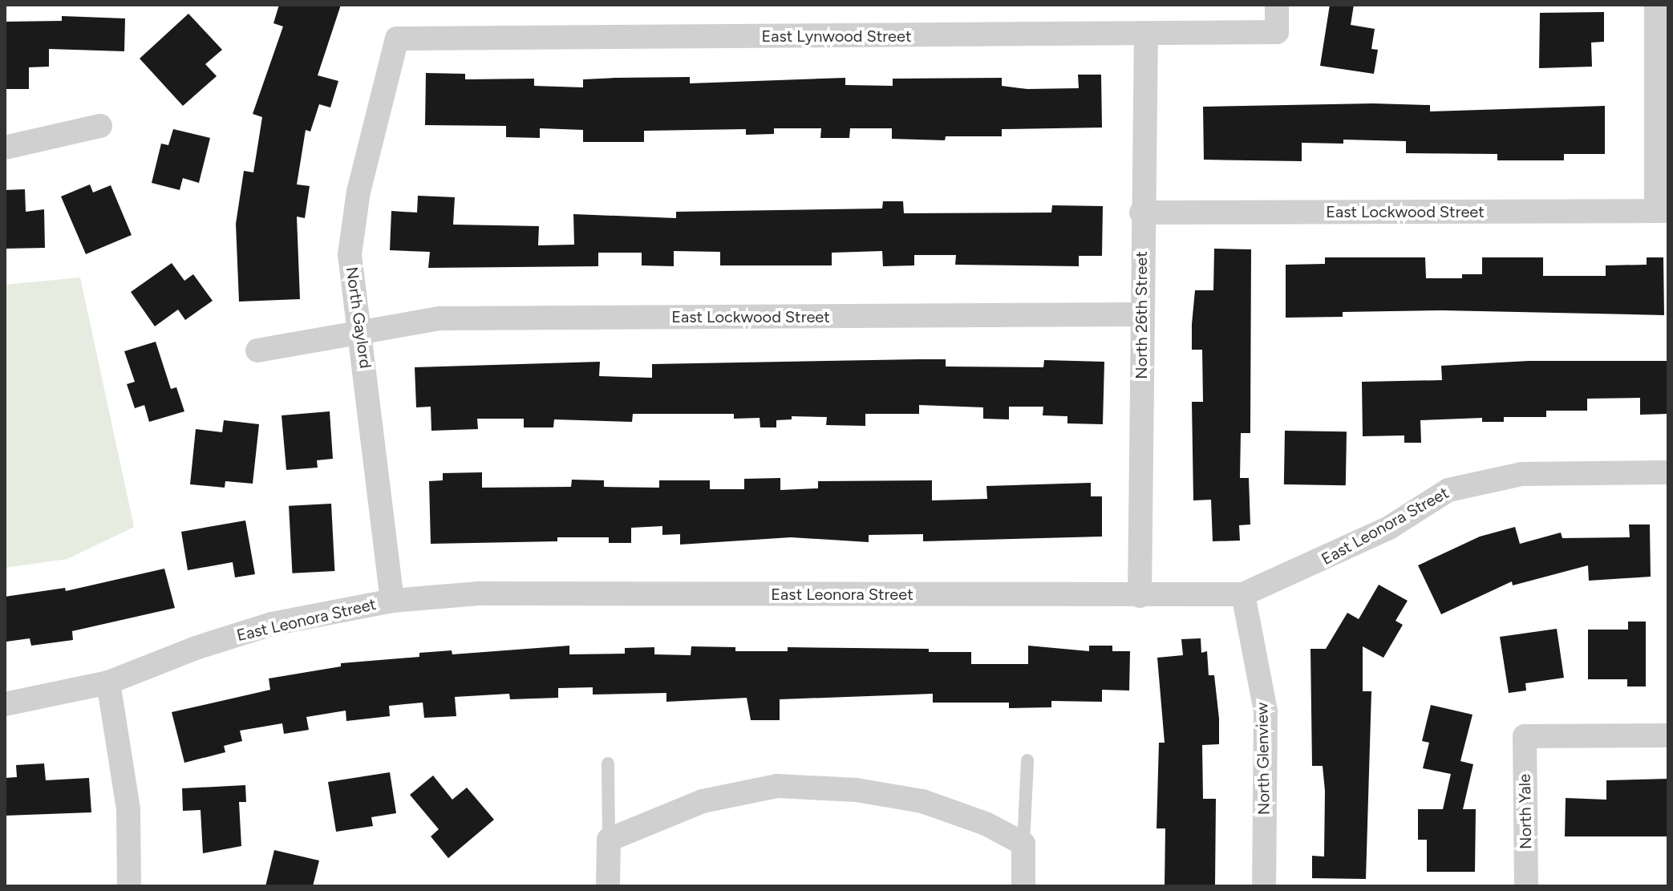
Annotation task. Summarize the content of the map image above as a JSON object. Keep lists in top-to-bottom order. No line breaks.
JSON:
{"streets":{"street":["East Lynwood Street","East Lockwood Street","North 26th Street","North Gaylord","East Leonora Street","North Glenview","North Yale"]},"crossings":[["East Lynwood Street","North 26th Street"],["East Lynwood Street","North Gaylord"],["East Lockwood Street","North 26th Street"],["East Lockwood Street","North Gaylord"],["North 26th Street","East Leonora Street"],["North Gaylord","East Leonora Street"],["East Leonora Street","North Glenview"]]}
